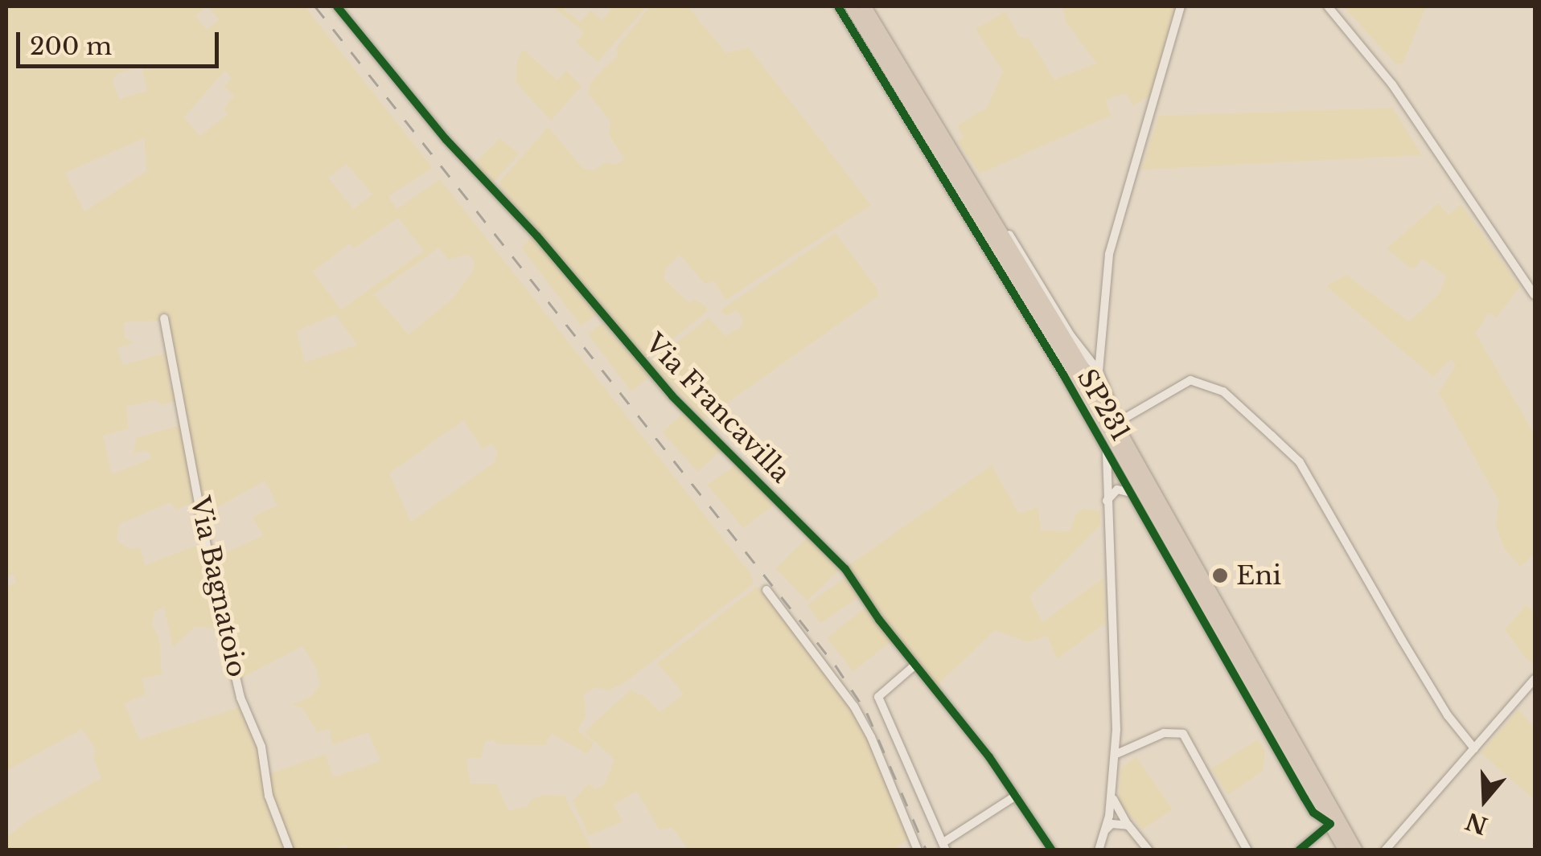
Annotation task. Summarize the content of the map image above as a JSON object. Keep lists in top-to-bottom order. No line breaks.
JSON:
{"streets":{"highway":["SP231"],"street":["Via Francavilla","Via Bagnatoio"]},"places":["Eni"],"scale_bar":"200 m","north":"bottom"}
